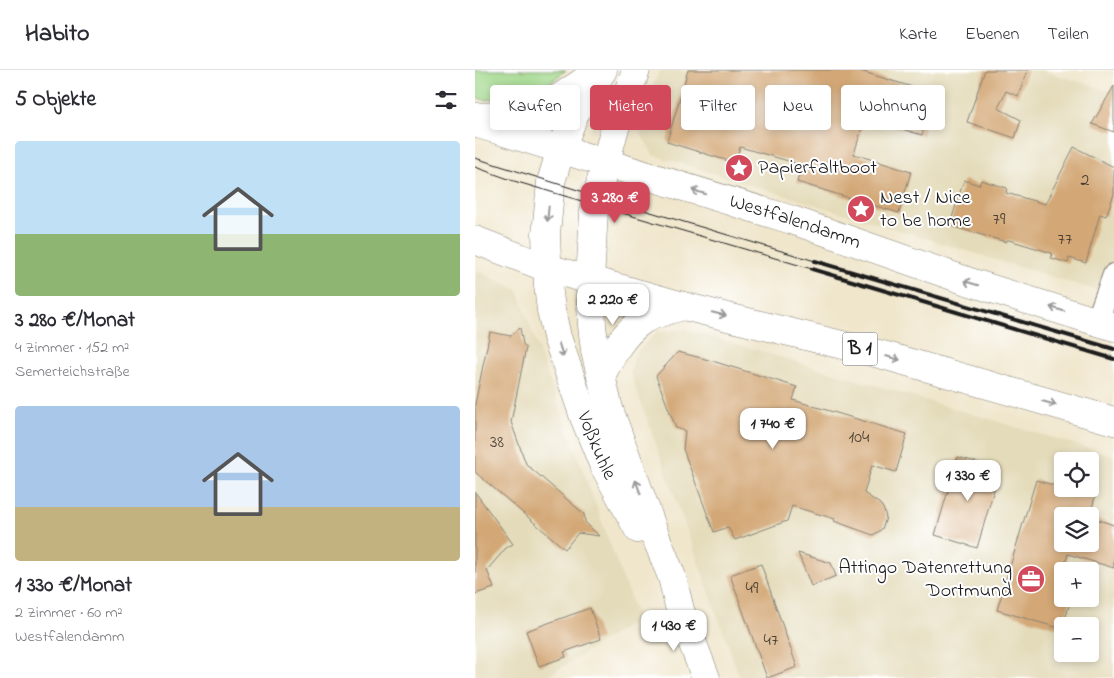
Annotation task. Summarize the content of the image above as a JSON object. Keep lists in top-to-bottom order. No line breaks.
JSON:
{"streets":{"main road":["Westfalendamm","B 1","Voßkuhle"]},"crossings":[["Westfalendamm","Voßkuhle"],["B 1","Voßkuhle"]],"places":{"place":["Papierfaltboot","Nest / Nice to be home"],"office":["Attingo Datenrettung Dortmund"]},"house_numbers":["2","79","77","104","38","49","47"],"page":{"header":"Habito","nav":["Karte","Ebenen","Teilen"],"heading":"5 Objekte","chip":["Kaufen","Mieten","Filter","Neu","Wohnung"],"list":[{"name":"3 280 €/Monat","note":"4 Zimmer · 152 m² · Semerteichstraße"},{"name":"1 330 €/Monat","note":"2 Zimmer · 60 m² · Westfalendamm"}],"price":["3 280 €","2 220 €","1 740 €","1 330 €","1 430 €"],"map_buttons":["+","−"]}}
